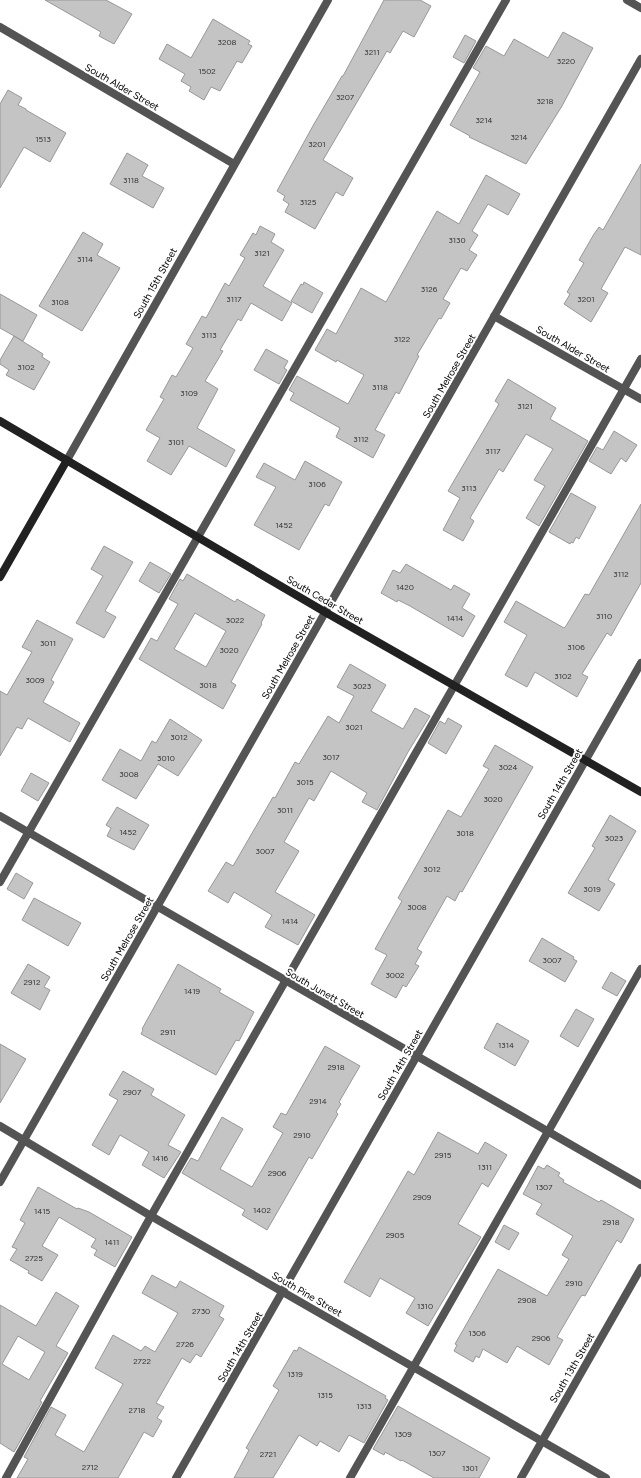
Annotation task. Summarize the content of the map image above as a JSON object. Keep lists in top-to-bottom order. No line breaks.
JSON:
{"streets":{"main road":["South 15th Street","South Cedar Street"],"street":["South Alder Street","South Melrose Street","South 14th Street","South Junett Street","South Pine Street","South 13th Street"]},"crossings":[["South Alder Street","South 15th Street"],["South Alder Street","South Melrose Street"],["South 15th Street","South Cedar Street"],["South Melrose Street","South Cedar Street"],["South Melrose Street","South Junett Street"],["South Melrose Street","South Pine Street"],["South Cedar Street","South 14th Street"],["South 14th Street","South Junett Street"],["South 14th Street","South Pine Street"],["South Pine Street","South 13th Street"]],"house_numbers":["3208","3211","3220","1502","3207","3218","3214","3214","1513","3201","3118","3125","3130","3121","3114","3126","3117","3201","3108","3113","3122","3102","3118","3109","3121","3112","3101","3117","3106","3113","1452","3112","1420","3110","1414","3022","3011","3106","3020","3102","3009","3018","3023","3021","3012","3017","3010","3024","3008","3015","3020","3011","1452","3018","3023","3007","3012","3019","3008","1414","3007","3002","2912","1419","2911","1314","2918","2907","2914","2910","2915","1416","1311","2906","1307","2909","1402","1415","2918","2905","1411","2725","2910","2908","1310","2730","1306","2906","2726","2722","1319","1315","1313","2718","1309","1307","2721","2712","1301"]}
